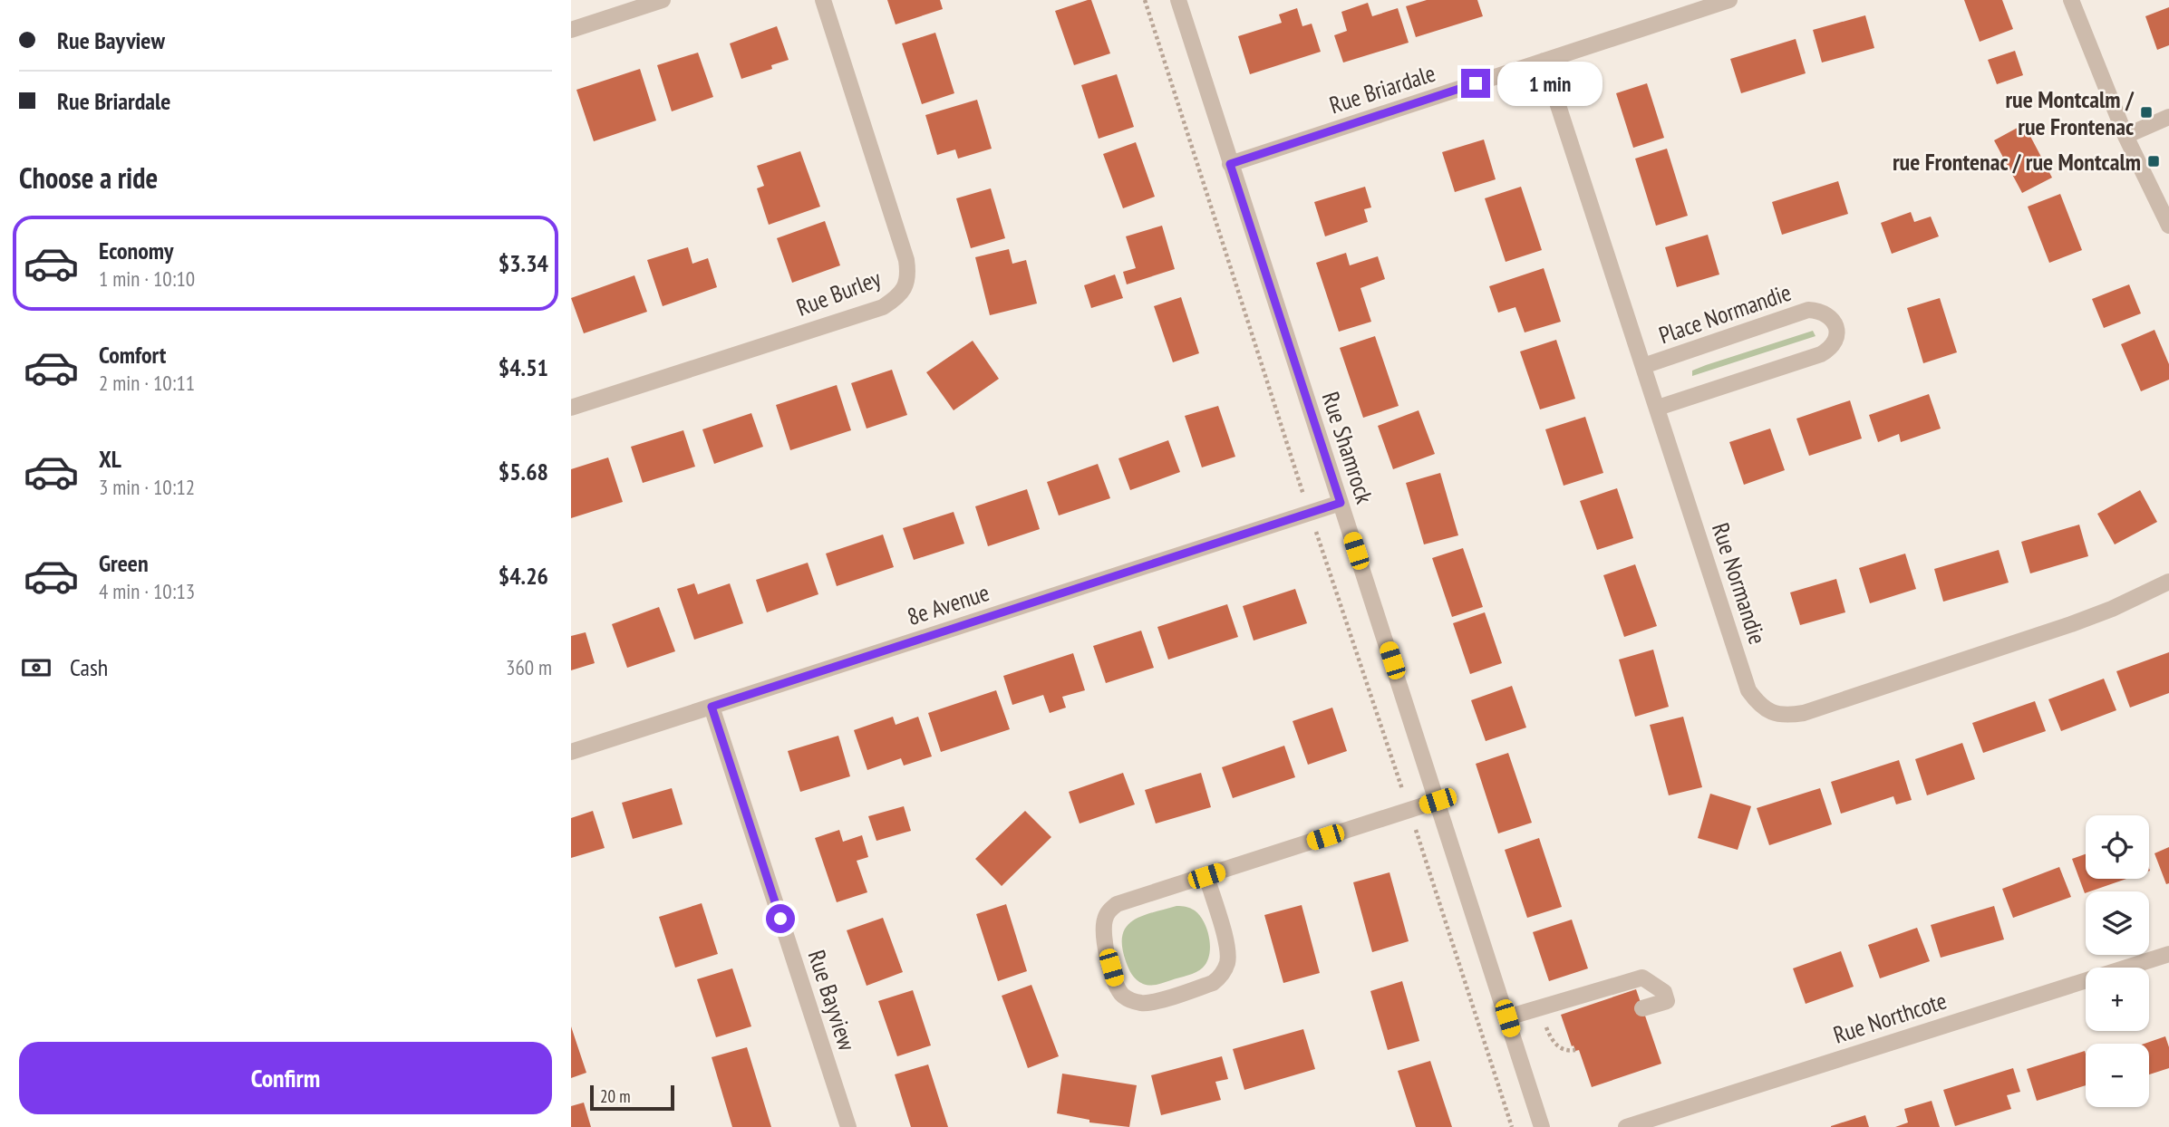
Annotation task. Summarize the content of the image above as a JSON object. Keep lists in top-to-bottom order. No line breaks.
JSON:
{"streets":{"street":["Rue Briardale","Rue Burley","Place Normandie","Rue Shamrock","Rue Normandie","8e Avenue","Rue Bayview","Rue Northcote"]},"crossings":[["Rue Briardale","Rue Shamrock"],["Rue Briardale","Rue Normandie"],["Place Normandie","Rue Normandie"],["Rue Shamrock","8e Avenue"],["8e Avenue","Rue Bayview"]],"places":{"transit":["rue Montcalm / rue Frontenac","rue Frontenac / rue Montcalm"]},"scale_bar":"20 m","page":{"banner":["Rue Bayview","Rue Briardale"],"bubble":"1 min","heading":"Choose a ride","list":[{"name":"Economy","note":"1 min · 10:10","value":"$3.34"},{"name":"Comfort","note":"2 min · 10:11","value":"$4.51"},{"name":"XL","note":"3 min · 10:12","value":"$5.68"},{"name":"Green","note":"4 min · 10:13","value":"$4.26"}],"pay":["Cash","360 m"],"map_buttons":["+","−"],"buttons":"Confirm","scale":"20 m"}}
